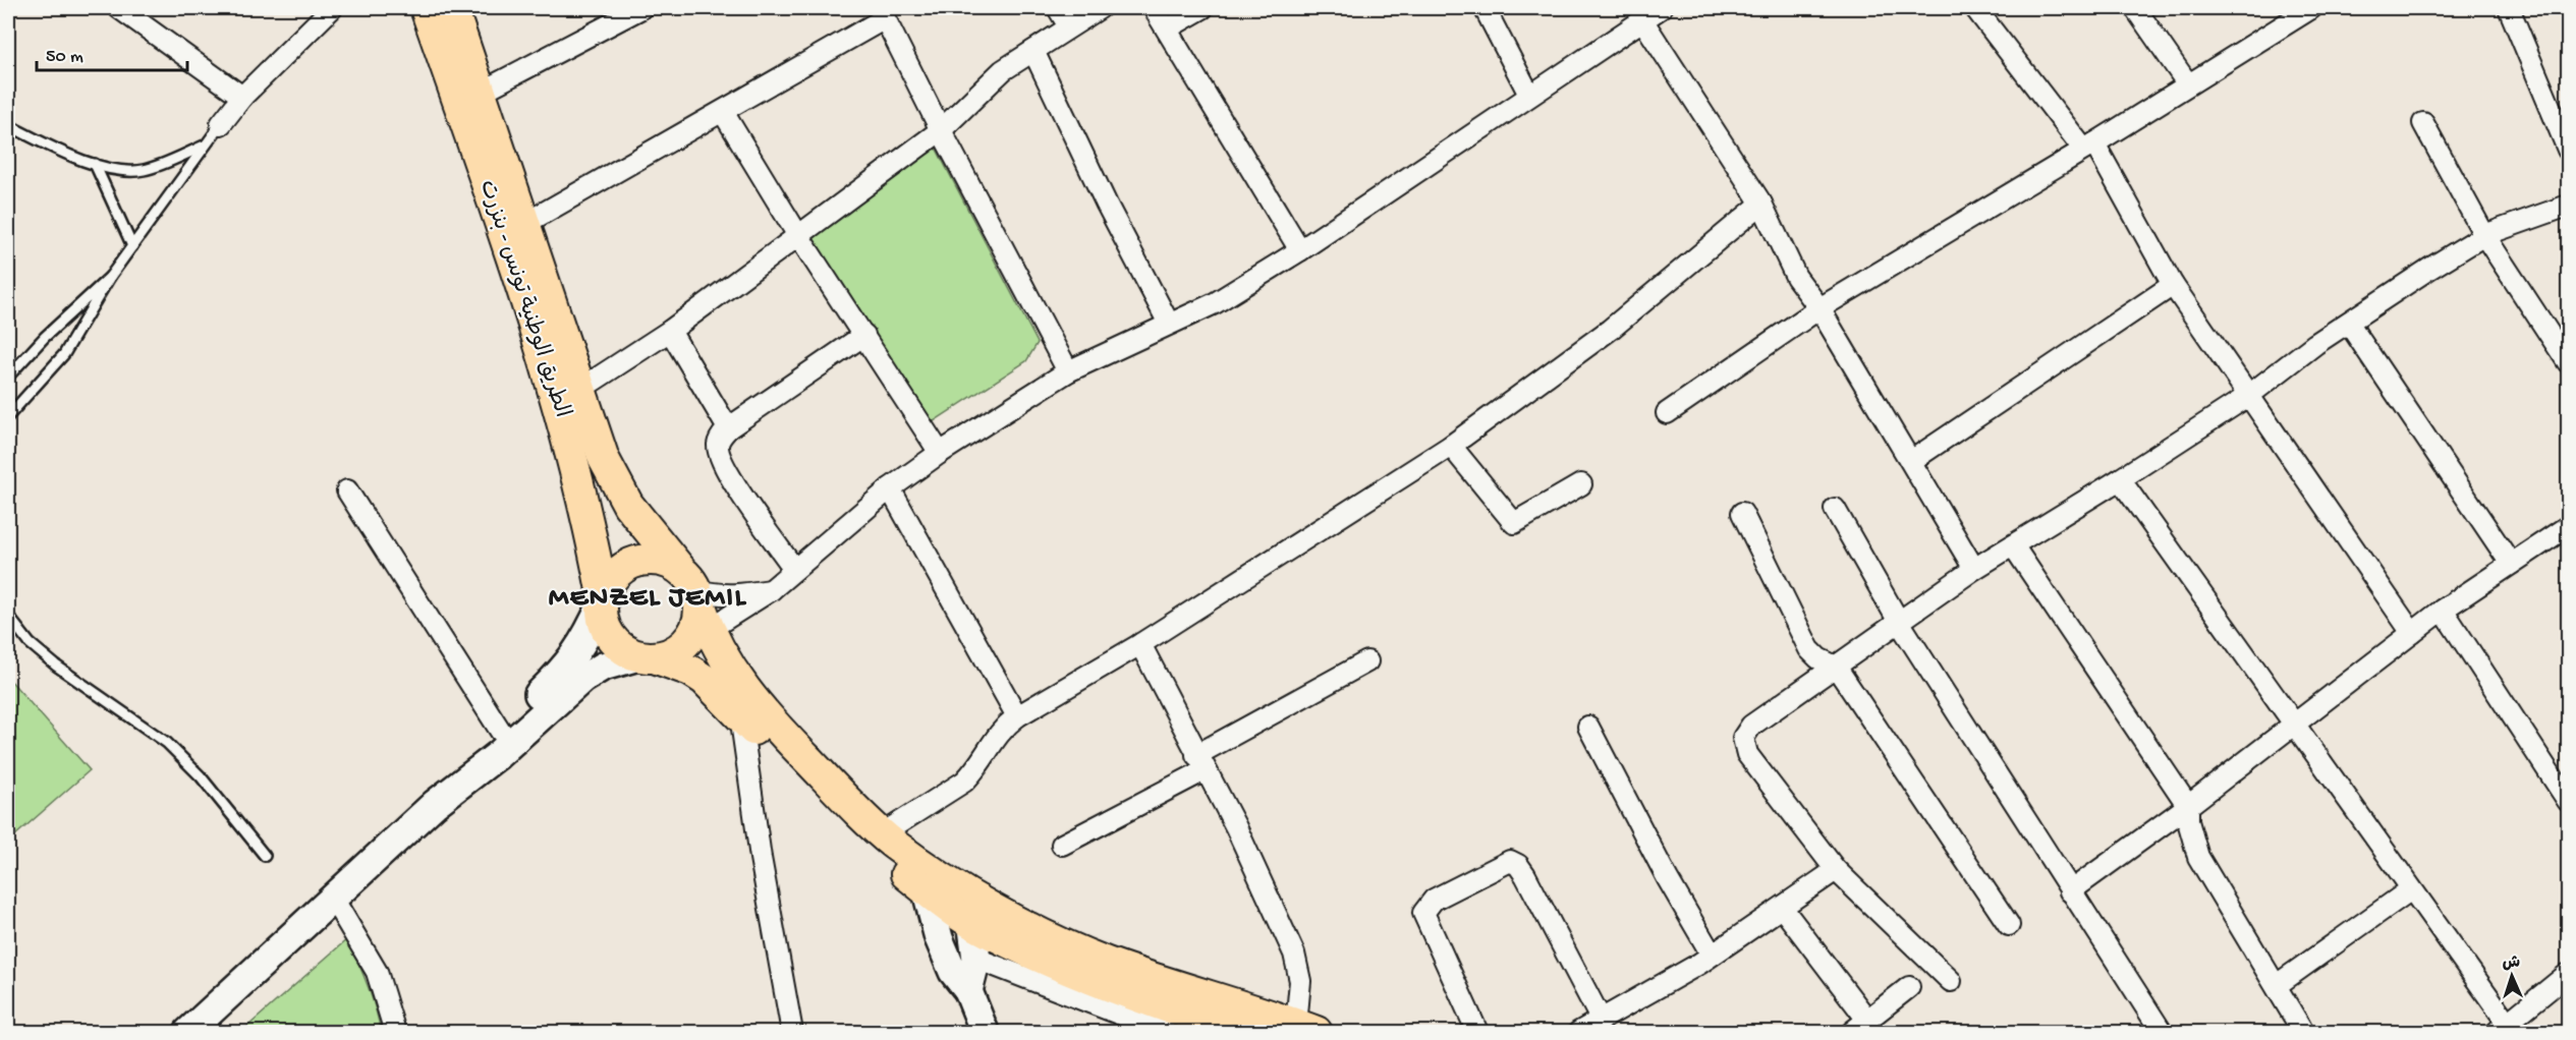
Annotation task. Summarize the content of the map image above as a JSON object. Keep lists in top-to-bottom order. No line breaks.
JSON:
{"streets":{"main road":["الطريق الوطنية تونس - بنزرت"]},"districts":["MENZEL JEMIL"],"scale_bar":"50 m","north":"top"}
